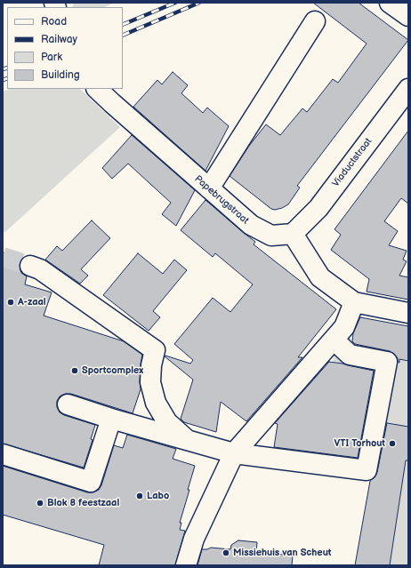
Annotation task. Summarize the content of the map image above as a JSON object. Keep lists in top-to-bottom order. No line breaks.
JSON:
{"streets":{"street":["Viaductstraat","Papebrugstraat"]},"crossings":[["Viaductstraat","Papebrugstraat"]],"places":["A-zaal","Sportcomplex","VTI Torhout","Labo","Blok 8 feestzaal","Missiehuis van Scheut"],"legend":["Road","Railway","Park","Building"]}
